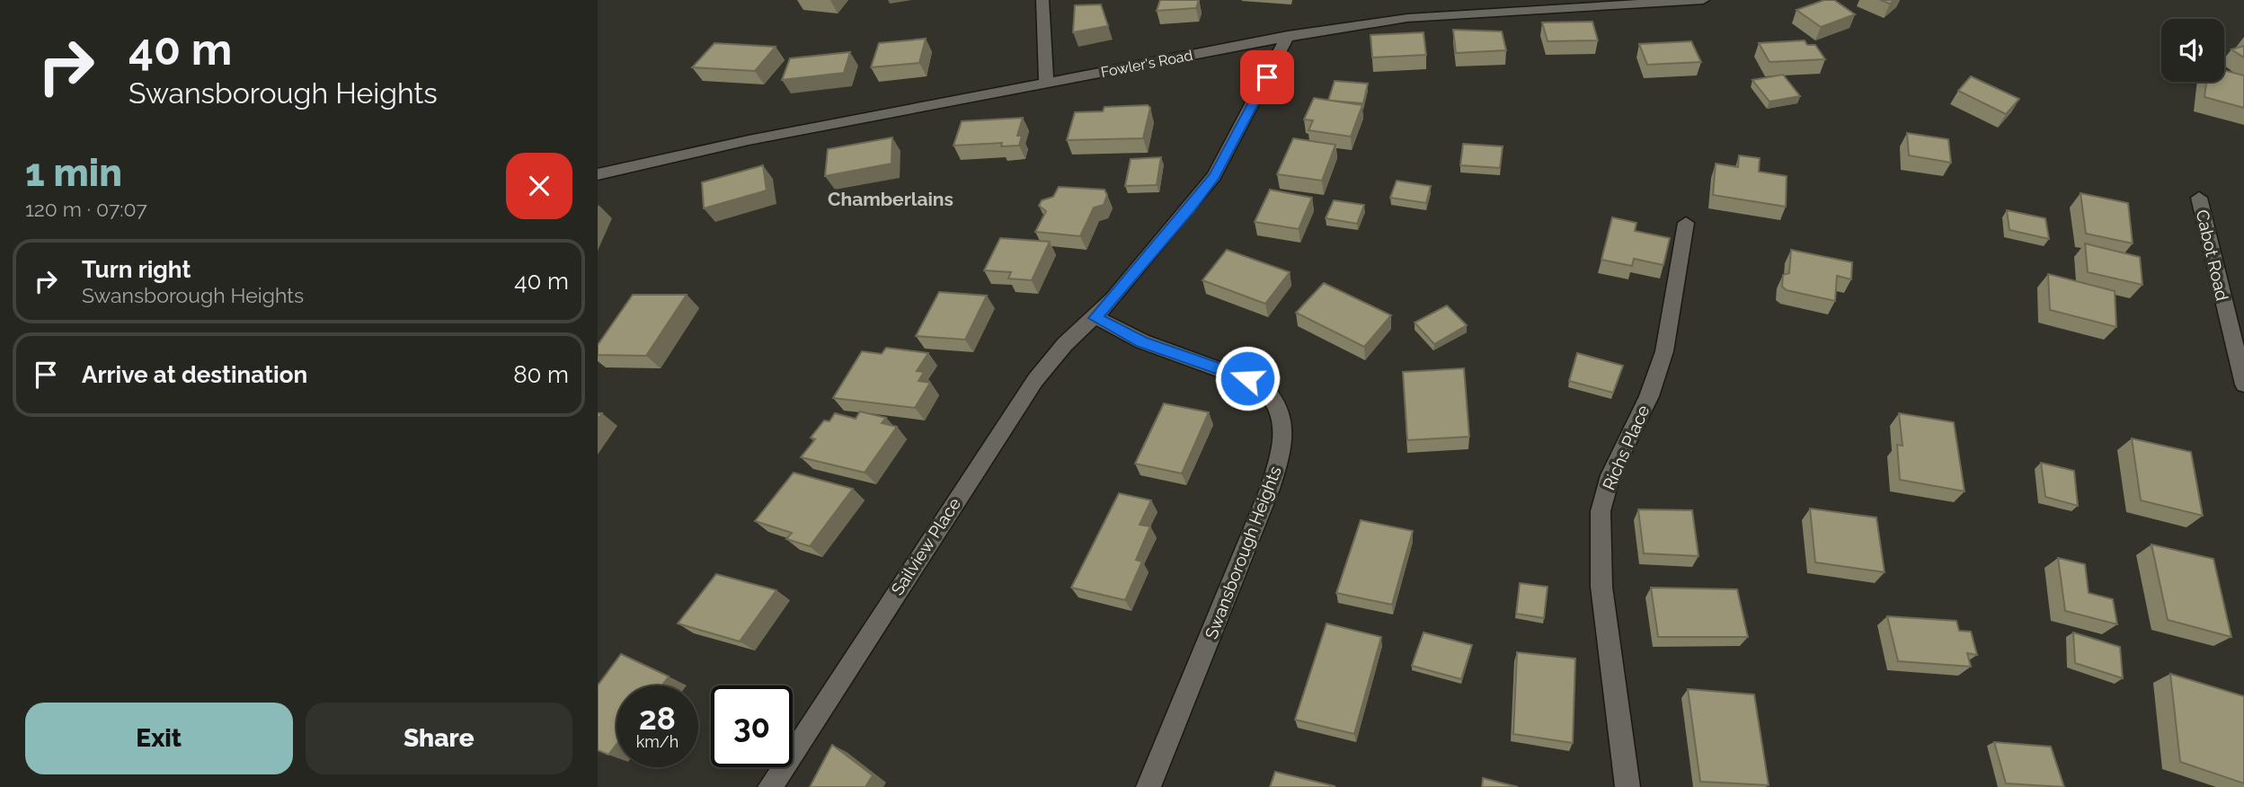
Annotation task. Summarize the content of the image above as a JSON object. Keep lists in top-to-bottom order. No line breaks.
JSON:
{"streets":{"street":["Fowler's Road","Cabot Road","Richs Place","Sailview Place","Swansborough Heights"]},"crossings":[["Sailview Place","Swansborough Heights"]],"districts":["Chamberlains"],"page":{"turn":["40 m","Swansborough Heights"],"heading":["1 min","120 m · 07:07"],"list":[{"name":"Turn right","note":"Swansborough Heights","value":"40 m"},{"name":"Arrive at destination","value":"80 m"}],"speed":"28 km/h","limit":"30","buttons":["Exit","Share"]}}
